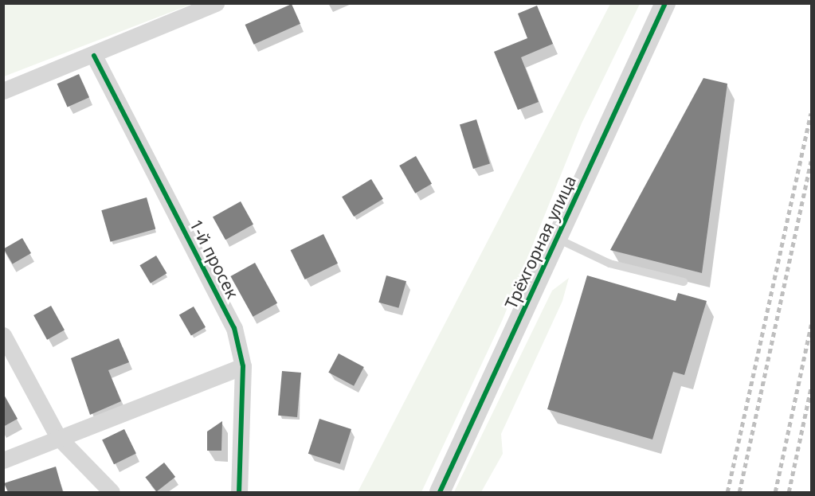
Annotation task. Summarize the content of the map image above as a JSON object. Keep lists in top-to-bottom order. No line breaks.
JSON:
{"streets":{"street":["Трёхгорная улица","1-й просек"]}}
